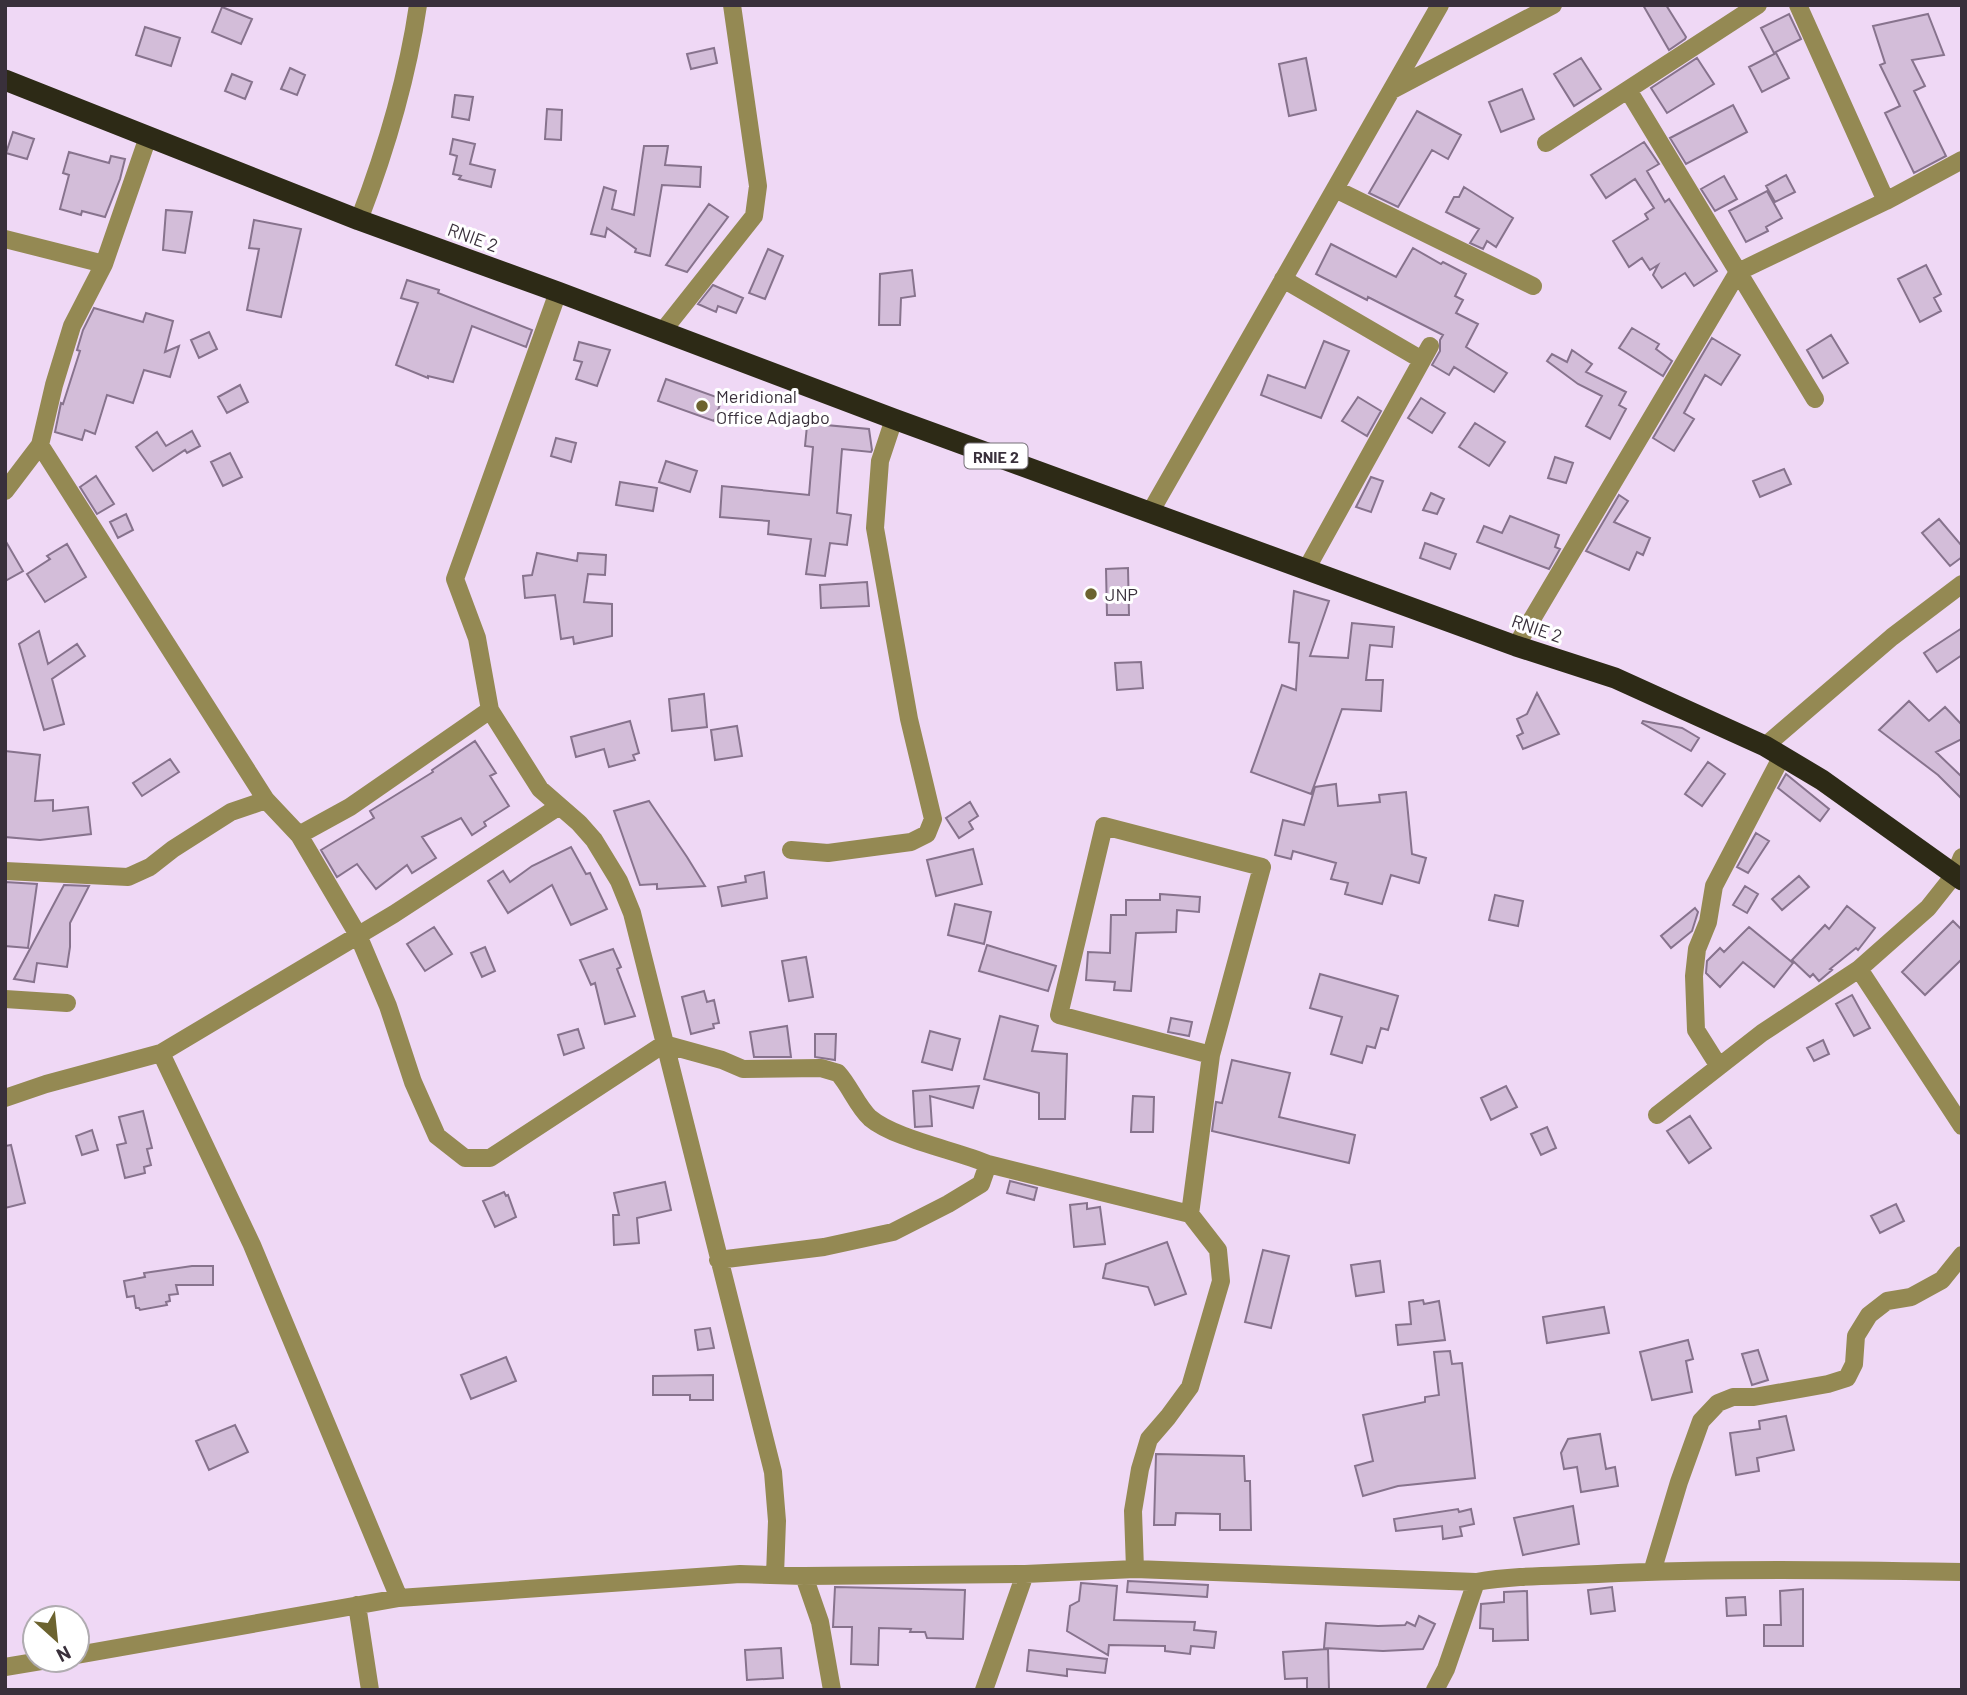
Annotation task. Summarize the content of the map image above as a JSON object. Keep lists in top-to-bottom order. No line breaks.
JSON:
{"streets":{"highway":["RNIE 2"]},"places":["Meridional Office Adjagbo","JNP"],"north":"bottom right"}
